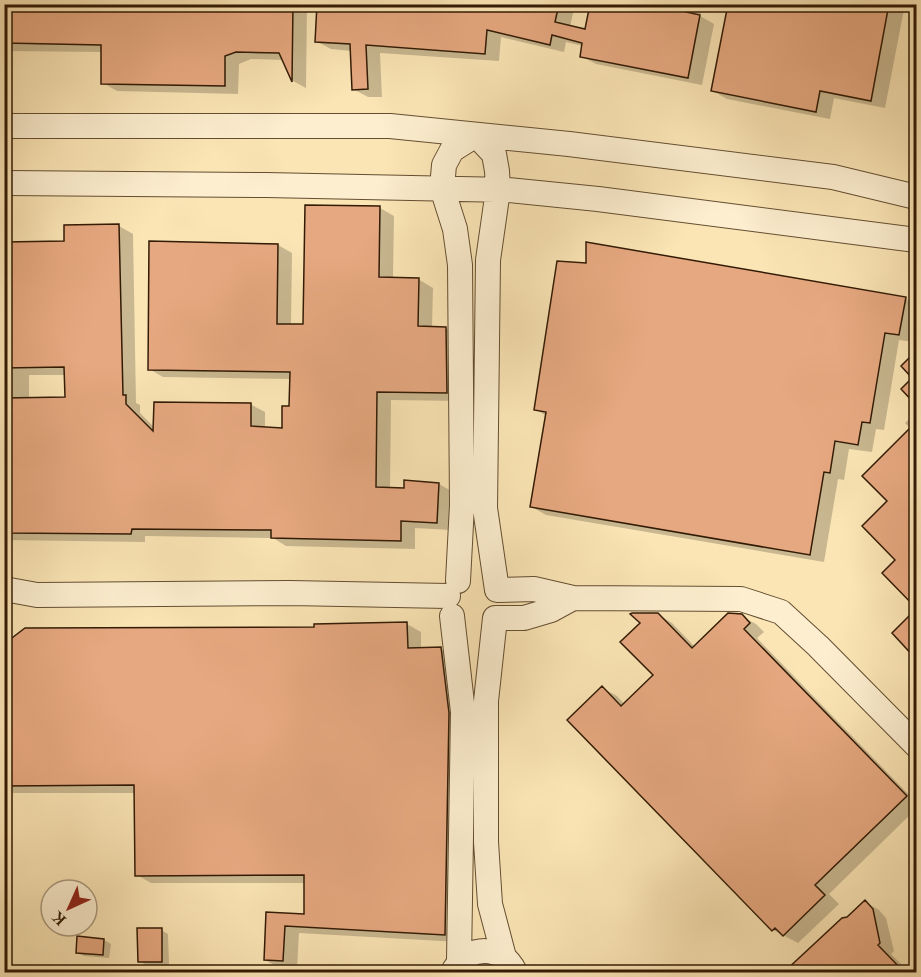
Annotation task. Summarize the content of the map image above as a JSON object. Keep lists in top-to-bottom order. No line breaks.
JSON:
{"north":"bottom left"}
